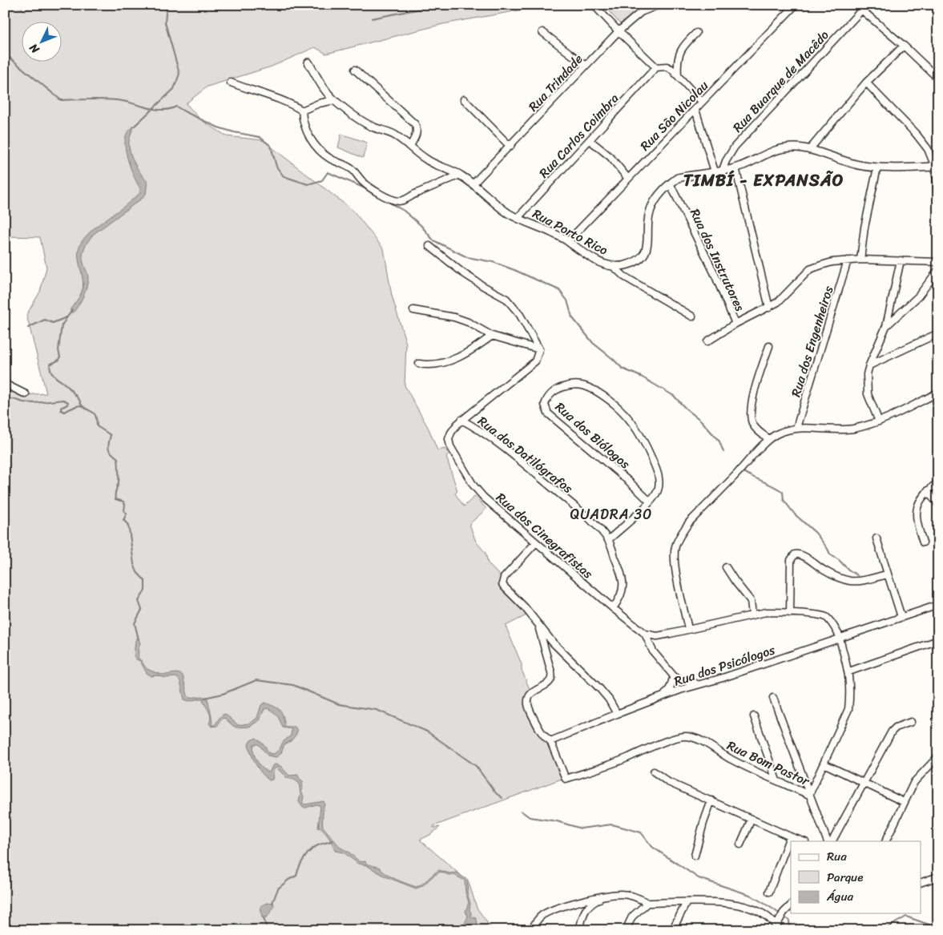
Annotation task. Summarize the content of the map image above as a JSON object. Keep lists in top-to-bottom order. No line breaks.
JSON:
{"streets":{"street":["Rua Buarque de Macêdo","Rua Trindade","Rua São Nicolau","Rua Carlos Coimbra","Rua Porto Rico","Rua dos Instrutores","Rua dos Engenheiros","Rua dos Biólogos","Rua dos Datilógrafos","Rua dos Cinegrafistas","Rua dos Psicólogos","Rua Bom Pastor"]},"crossings":[["Rua Buarque de Macêdo","Rua Porto Rico"],["Rua Trindade","Rua Porto Rico"],["Rua São Nicolau","Rua Porto Rico"],["Rua Carlos Coimbra","Rua Porto Rico"],["Rua Porto Rico","Rua dos Instrutores"],["Rua dos Biólogos","Rua dos Datilógrafos"],["Rua dos Datilógrafos","Rua dos Cinegrafistas"],["Rua dos Psicólogos","Rua Bom Pastor"]],"districts":["TIMBÍ - EXPANSÃO","QUADRA 30"],"legend":["Rua","Parque","Água"],"north":"bottom left"}
